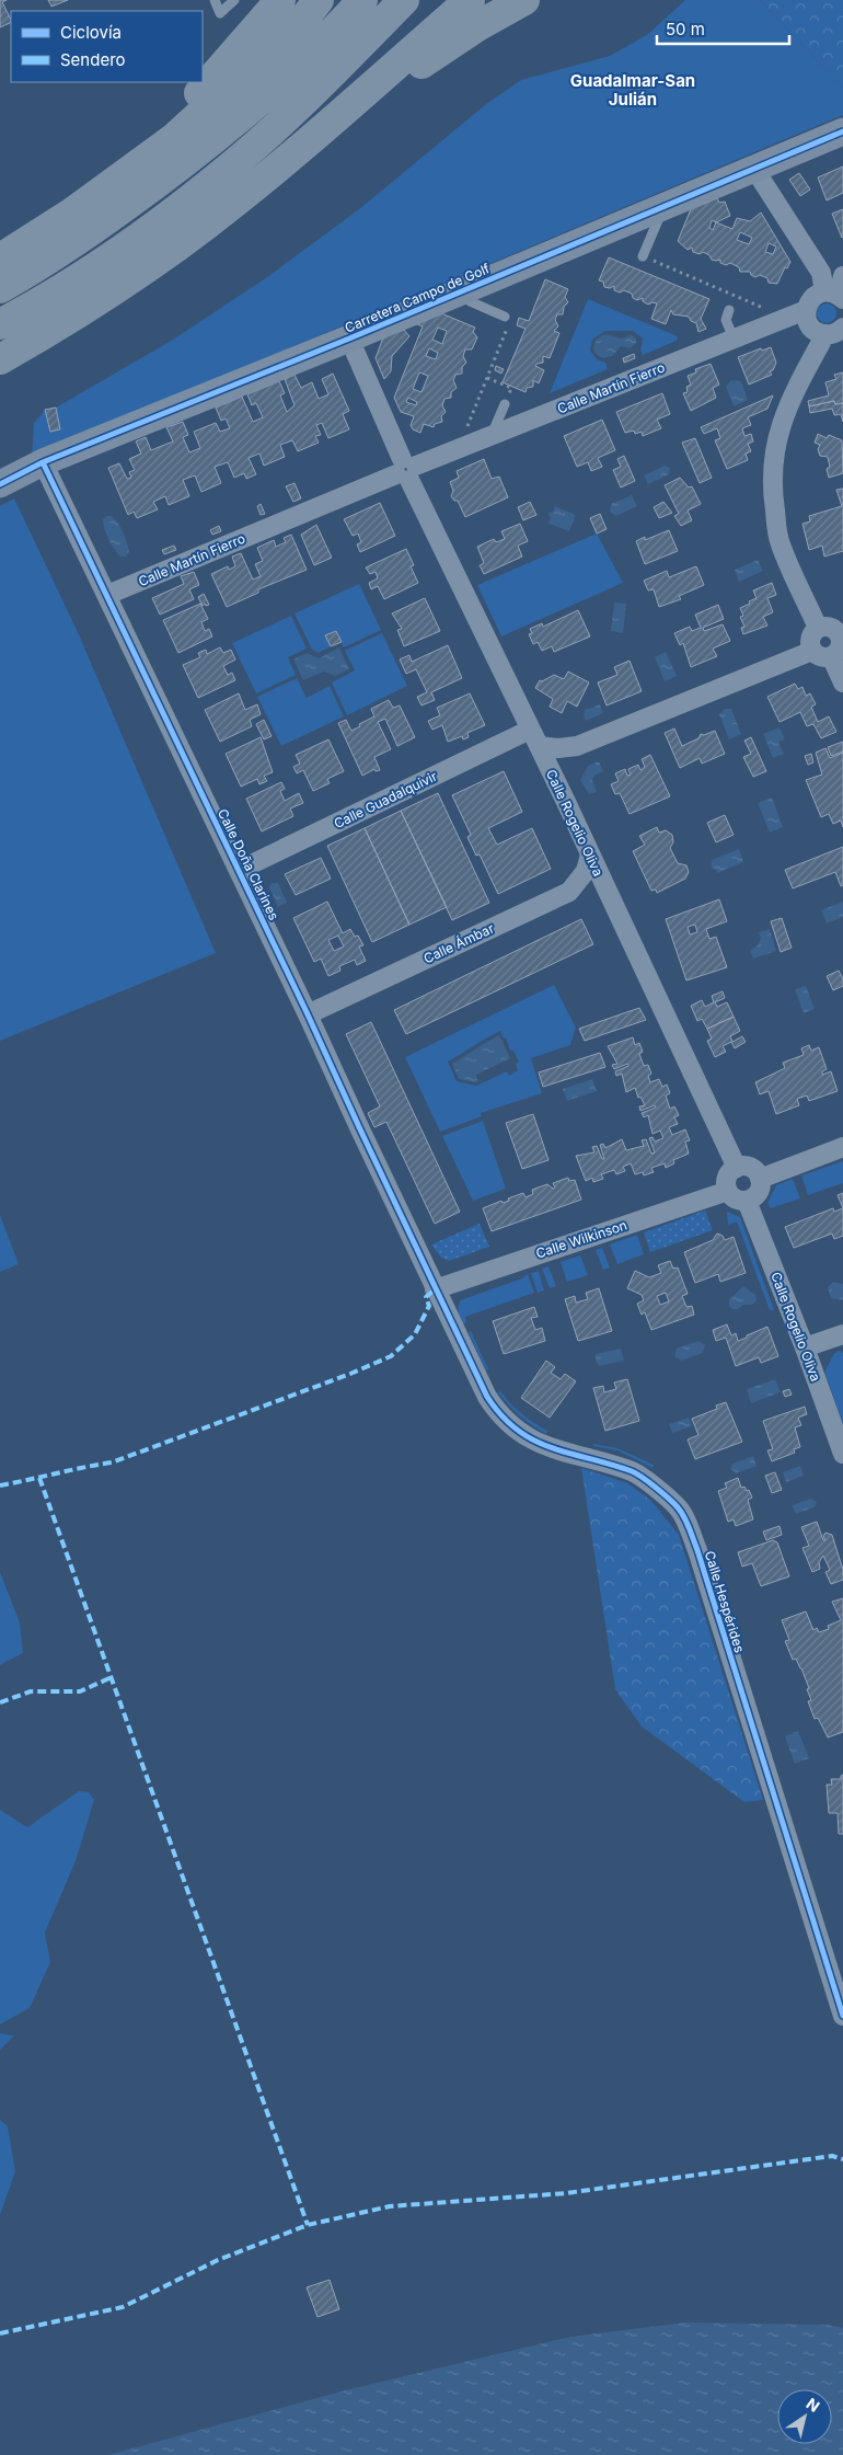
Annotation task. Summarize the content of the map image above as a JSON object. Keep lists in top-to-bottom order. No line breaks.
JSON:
{"streets":{"street":["Carretera Campo de Golf","Calle Martín Fierro","Calle Guadalquivir","Calle Rogelio Oliva","Calle Doña Clarines","Calle Ámbar","Calle Wilkinson","Calle Hespérides"]},"crossings":[["Carretera Campo de Golf","Calle Rogelio Oliva"],["Carretera Campo de Golf","Calle Doña Clarines"],["Calle Martín Fierro","Calle Rogelio Oliva"],["Calle Martín Fierro","Calle Doña Clarines"],["Calle Guadalquivir","Calle Rogelio Oliva"],["Calle Guadalquivir","Calle Doña Clarines"],["Calle Rogelio Oliva","Calle Ámbar"],["Calle Rogelio Oliva","Calle Wilkinson"],["Calle Doña Clarines","Calle Ámbar"],["Calle Doña Clarines","Calle Wilkinson"],["Calle Doña Clarines","Calle Hespérides"],["Calle Wilkinson","Calle Hespérides"]],"districts":["Guadalmar-San Julián"],"legend":["Ciclovía","Sendero"],"scale_bar":"50 m","north":"top right"}
